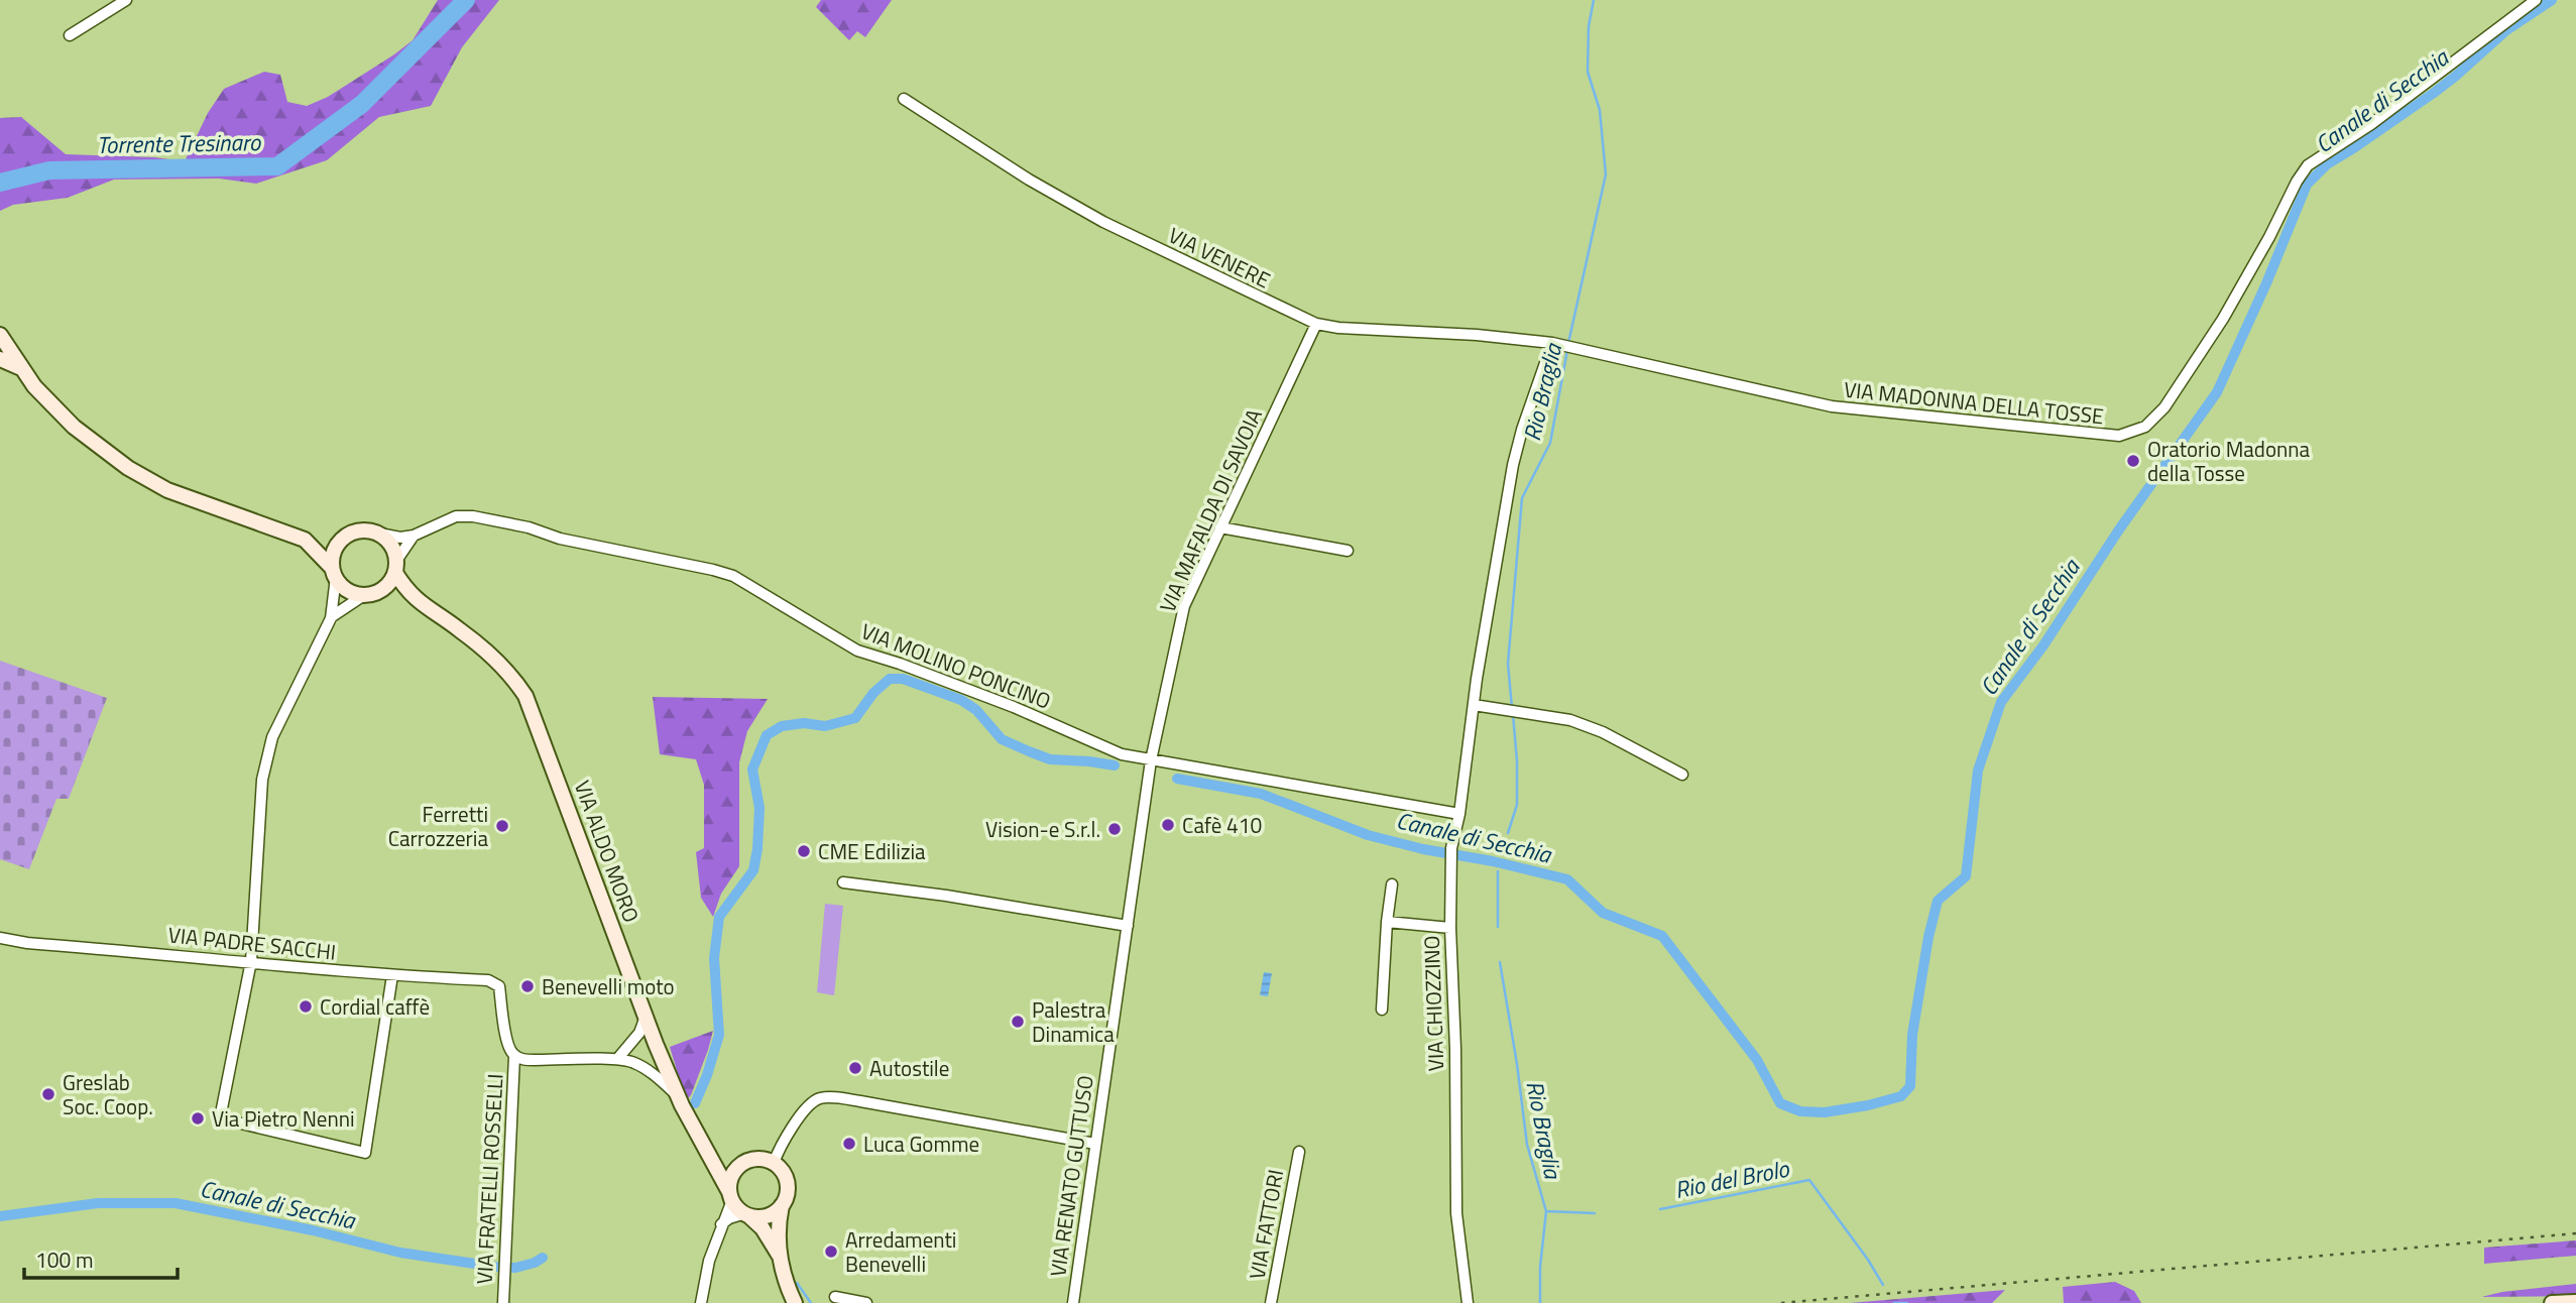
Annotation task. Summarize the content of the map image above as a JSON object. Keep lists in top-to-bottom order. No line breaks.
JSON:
{"streets":{"main road":["VIA ALDO MORO"],"street":["VIA VENERE","VIA MADONNA DELLA TOSSE","VIA MAFALDA DI SAVOIA","VIA MOLINO PONCINO","VIA PADRE SACCHI","VIA CHIOZZINO","VIA RENATO GUTTUSO","VIA FRATELLI ROSSELLI","VIA FATTORI"]},"crossings":[["VIA VENERE","VIA MADONNA DELLA TOSSE"],["VIA VENERE","VIA MAFALDA DI SAVOIA"],["VIA VENERE","VIA CHIOZZINO"],["VIA MADONNA DELLA TOSSE","VIA CHIOZZINO"],["VIA MAFALDA DI SAVOIA","VIA MOLINO PONCINO"],["VIA MAFALDA DI SAVOIA","VIA RENATO GUTTUSO"],["VIA MOLINO PONCINO","VIA ALDO MORO"],["VIA MOLINO PONCINO","VIA CHIOZZINO"],["VIA MOLINO PONCINO","VIA RENATO GUTTUSO"],["VIA ALDO MORO","VIA FRATELLI ROSSELLI"],["VIA PADRE SACCHI","VIA FRATELLI ROSSELLI"]],"water":["Canale di Secchia","Torrente Tresinaro","Rio Braglia","Rio del Brolo"],"places":["Oratorio Madonna della Tosse","Cafè 410","Ferretti Carrozzeria","Vision-e S.r.l.","CME Edilizia","Benevelli moto","Cordial caffè","Palestra Dinamica","Autostile","Greslab Soc. Coop.","Via Pietro Nenni","Luca Gomme","Arredamenti Benevelli"],"scale_bar":"100 m"}
